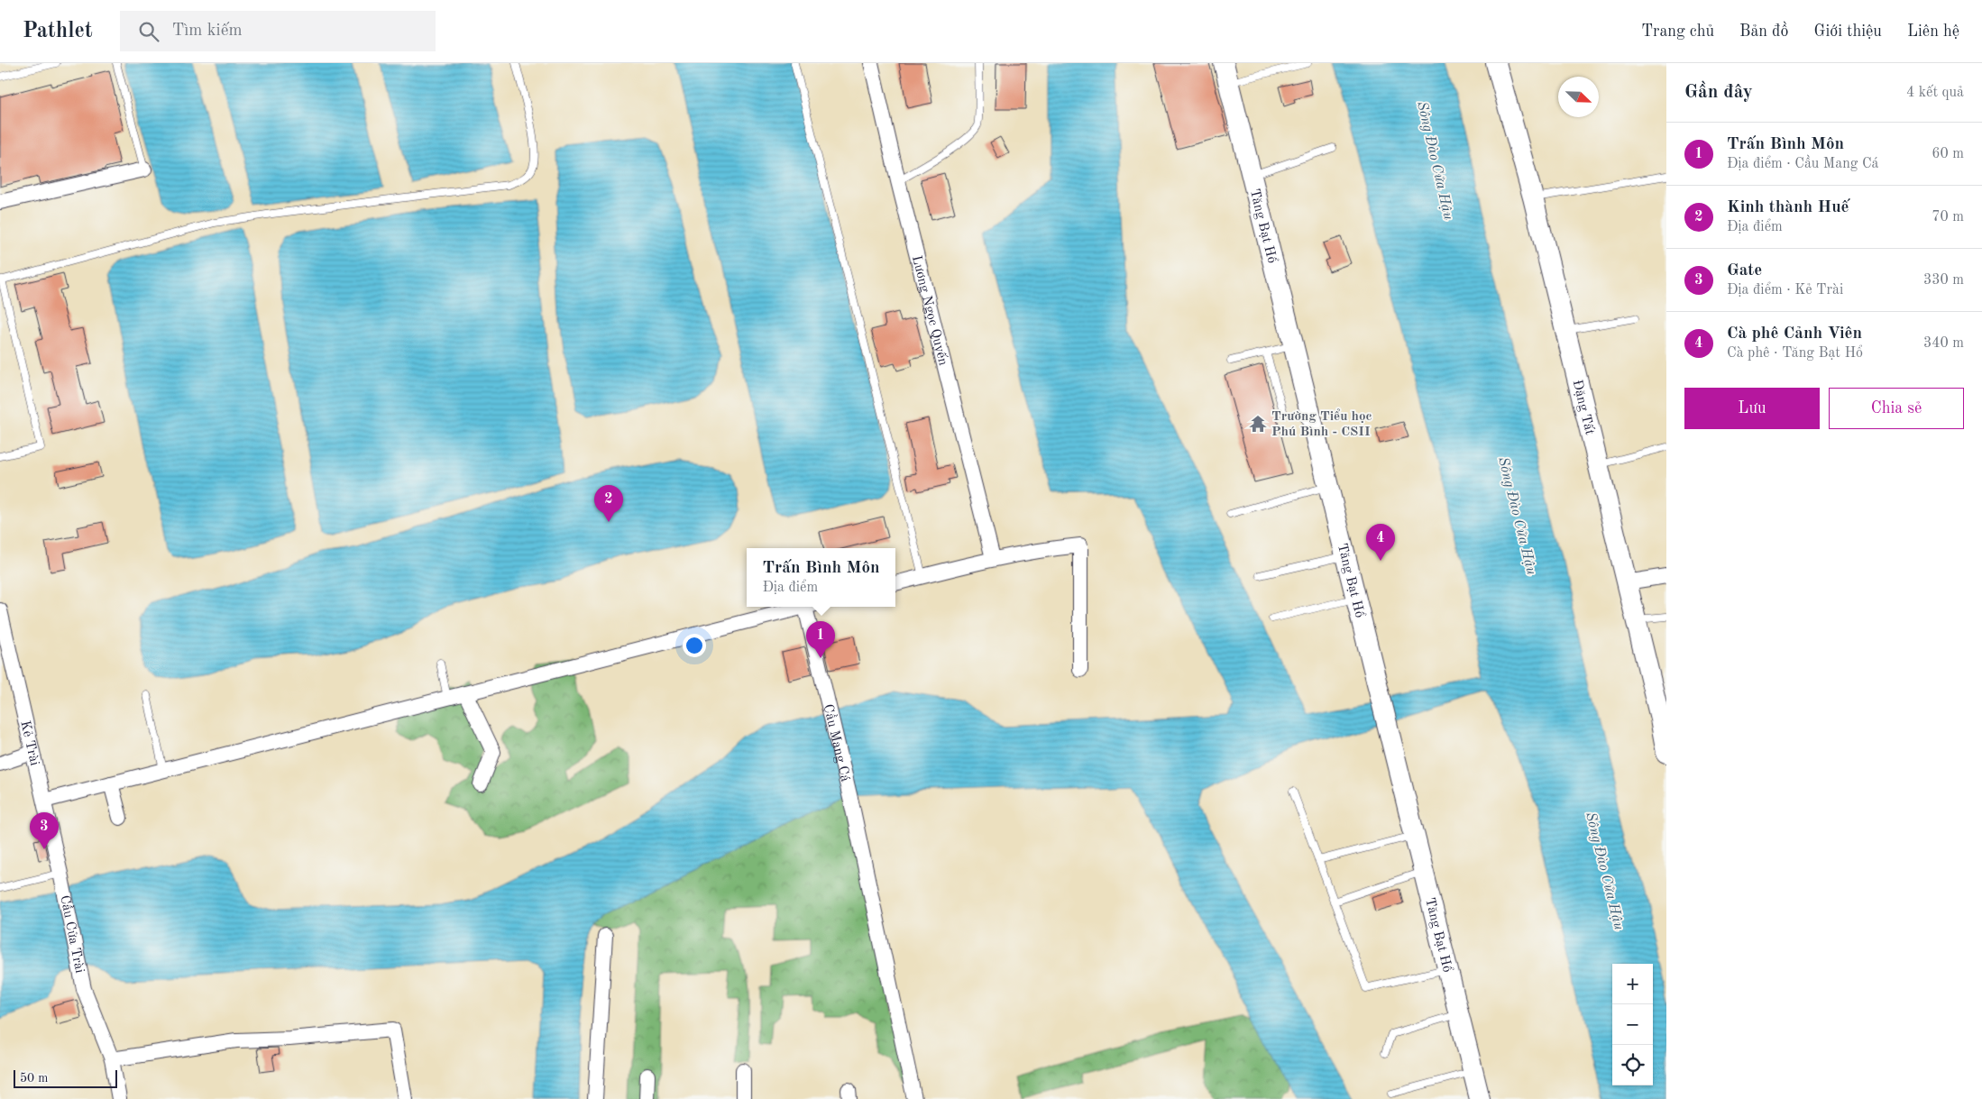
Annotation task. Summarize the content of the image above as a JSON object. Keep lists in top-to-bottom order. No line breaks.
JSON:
{"streets":{"main road":["Tăng Bạt Hổ","Đặng Tất"],"street":["Lương Ngọc Quyến","Kẻ Trài","Cầu Mang Cá","Cầu Cửa Trài"]},"crossings":[["Kẻ Trài","Cầu Cửa Trài"]],"water":["Sông Đào Cửa Hậu"],"places":{"temple":["Trường Tiểu học Phú Bình - CSII"]},"scale_bar":"50 m","north":"bottom right","page":{"header":"Pathlet","search":"Tìm kiếm","nav":["Trang chủ","Bản đồ","Giới thiệu","Liên hệ"],"heading":["Gần đây","4 kết quả"],"list":[{"mark":"1","name":"Trấn Bình Môn","note":"Địa điểm · Cầu Mang Cá","value":"60 m"},{"mark":"2","name":"Kinh thành Huế","note":"Địa điểm","value":"70 m"},{"mark":"3","name":"Gate","note":"Địa điểm · Kẻ Trài","value":"330 m"},{"mark":"4","name":"Cà phê Cảnh Viên","note":"Cà phê · Tăng Bạt Hổ","value":"340 m"}],"buttons":["Lưu","Chia sẻ"],"pins":["2","4","1","3"],"popup":["Trấn Bình Môn","Địa điểm"],"map_buttons":["+","−"],"scale":"50 m"}}
